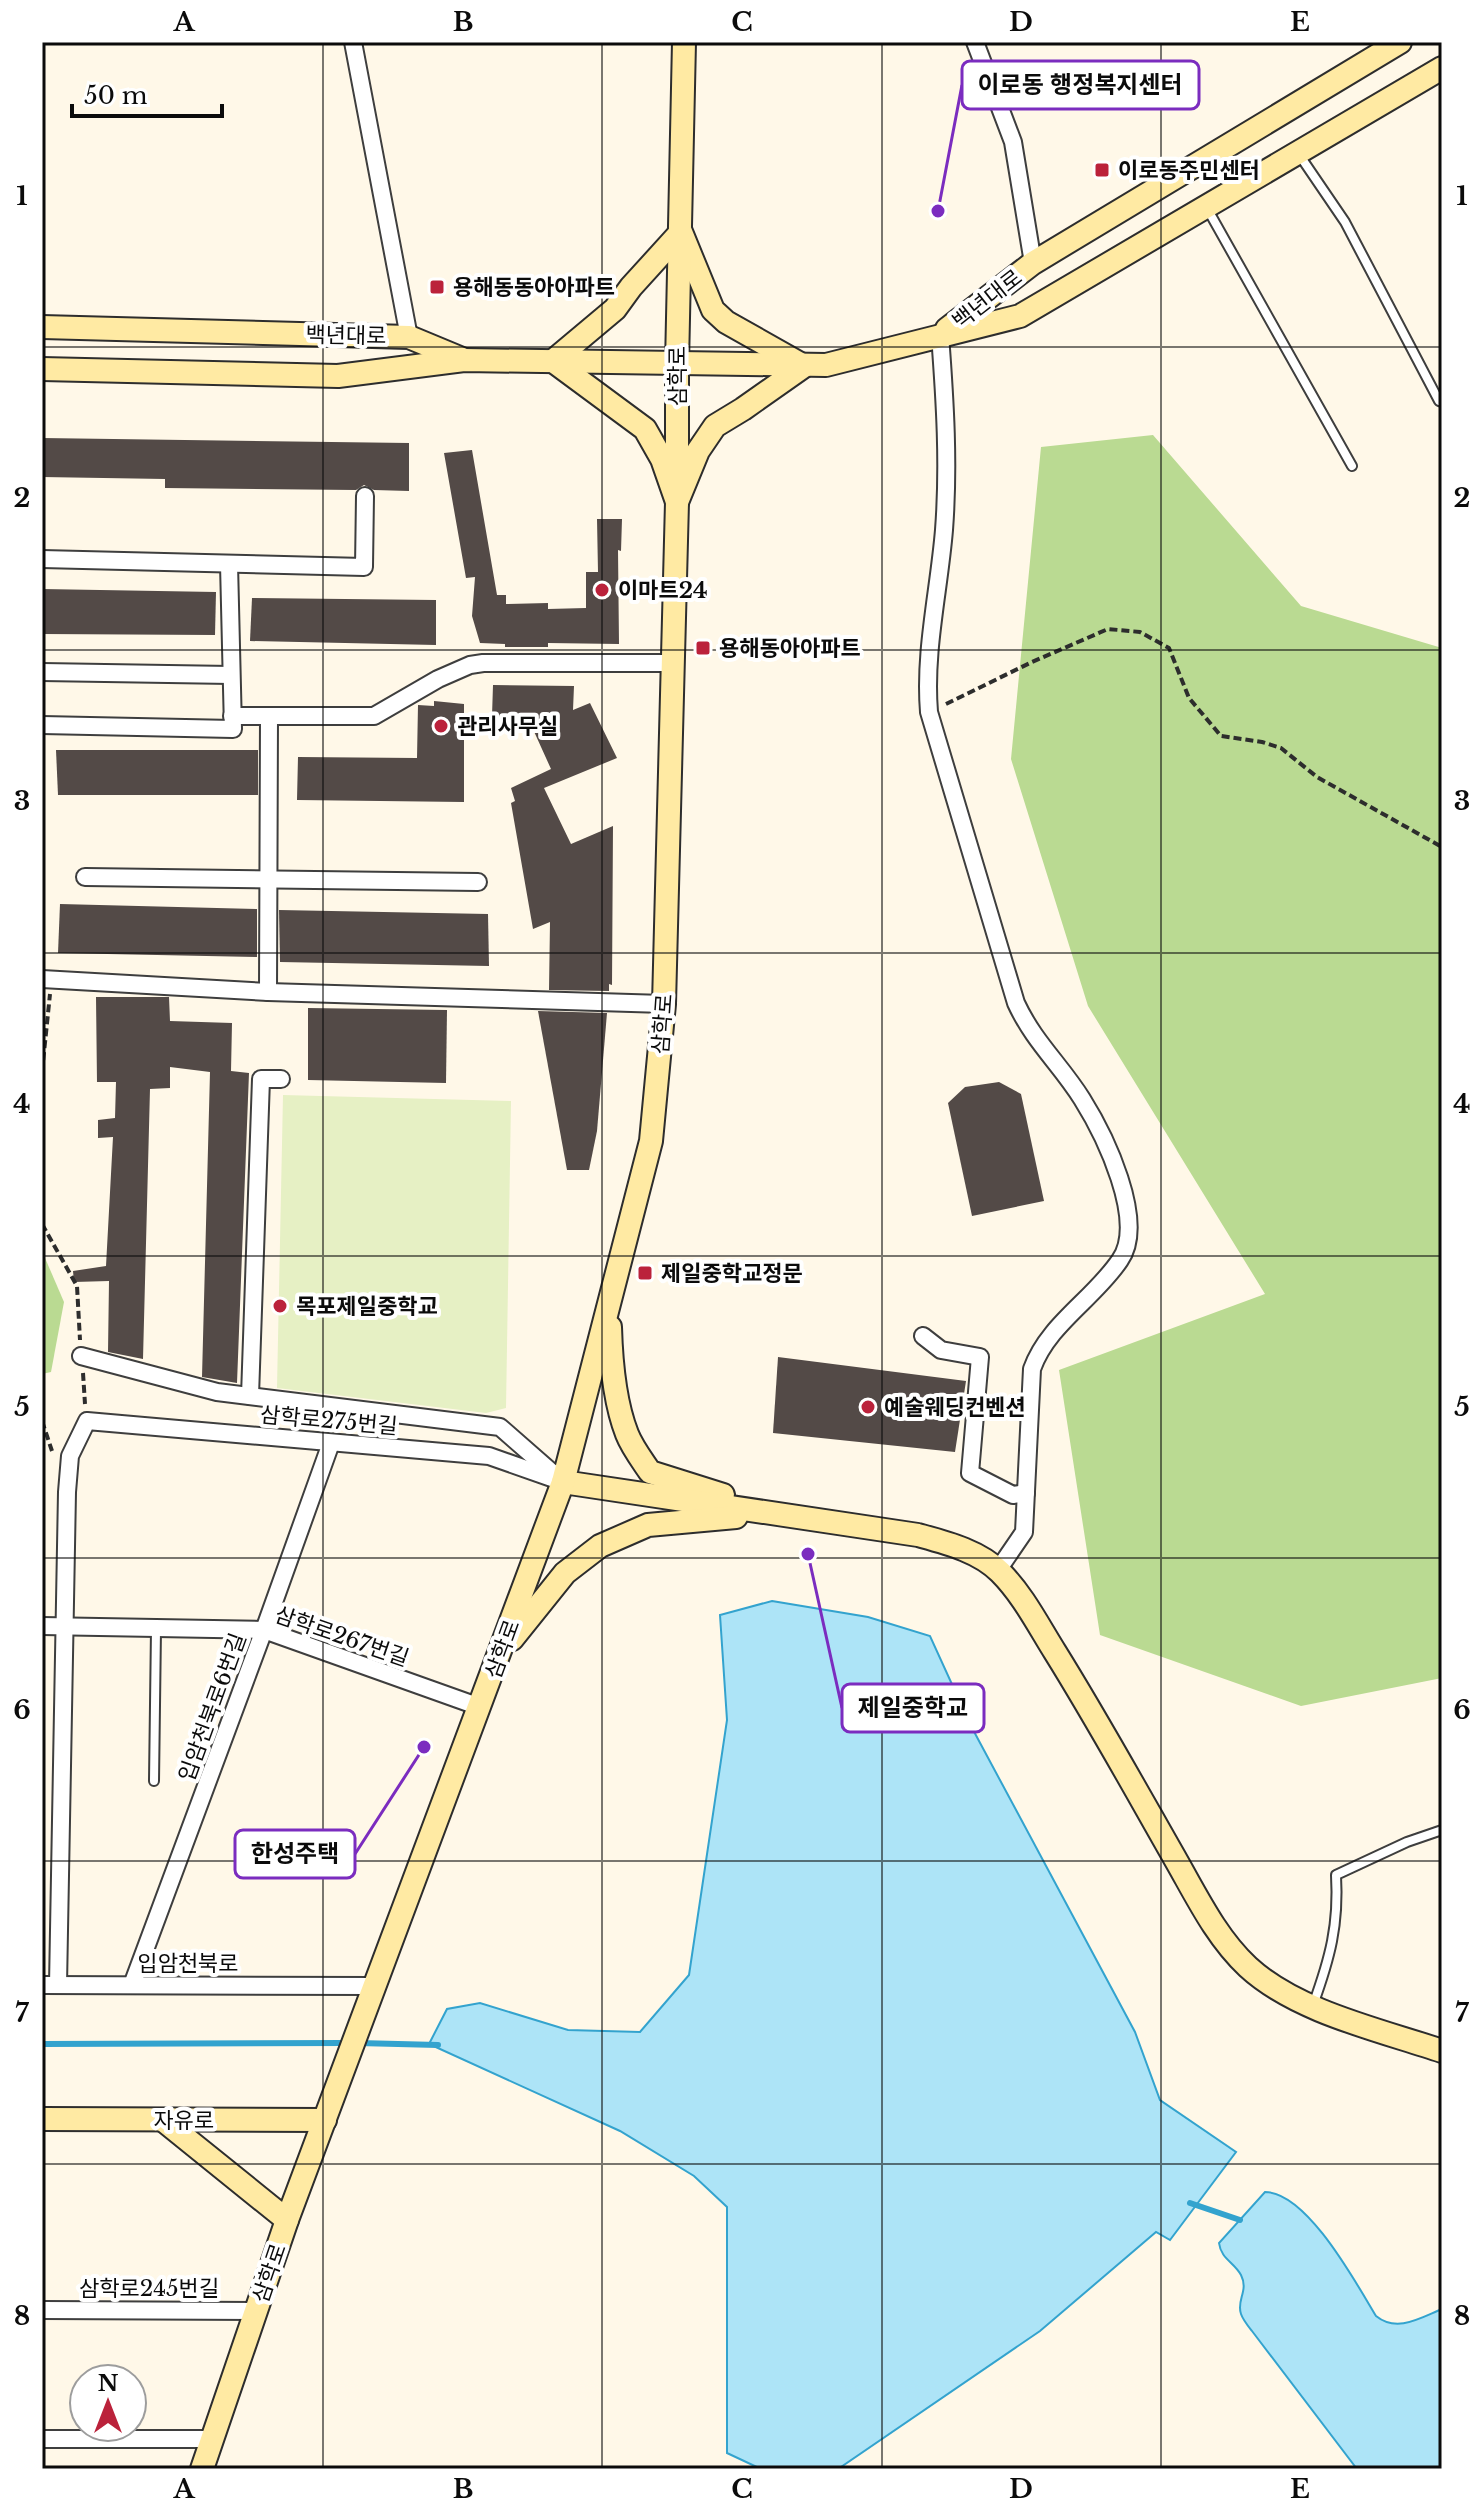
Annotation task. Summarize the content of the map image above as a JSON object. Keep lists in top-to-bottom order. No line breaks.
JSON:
{"streets":{"street":["백년대로","삼학로","삼학로275번길","삼학로267번길","입암천북로6번길","입암천북로","자유로","삼학로245번길"]},"crossings":[["삼학로","삼학로275번길"],["삼학로","삼학로267번길"],["삼학로","입암천북로"],["삼학로","자유로"],["삼학로","삼학로245번길"],["삼학로275번길","입암천북로6번길"],["삼학로267번길","입암천북로6번길"],["입암천북로6번길","입암천북로"]],"places":{"transit":["이로동주민센터","용해동동아아파트","용해동아아파트","제일중학교정문"],"other":["이로동 행정복지센터","이마트24","관리사무실","목포제일중학교","예술웨딩컨벤션","제일중학교","한성주택"]},"scale_bar":"50 m","north":"top","grid":{"columns":["A","B","C","D","E"],"rows":["1","2","3","4","5","6","7","8"]}}
